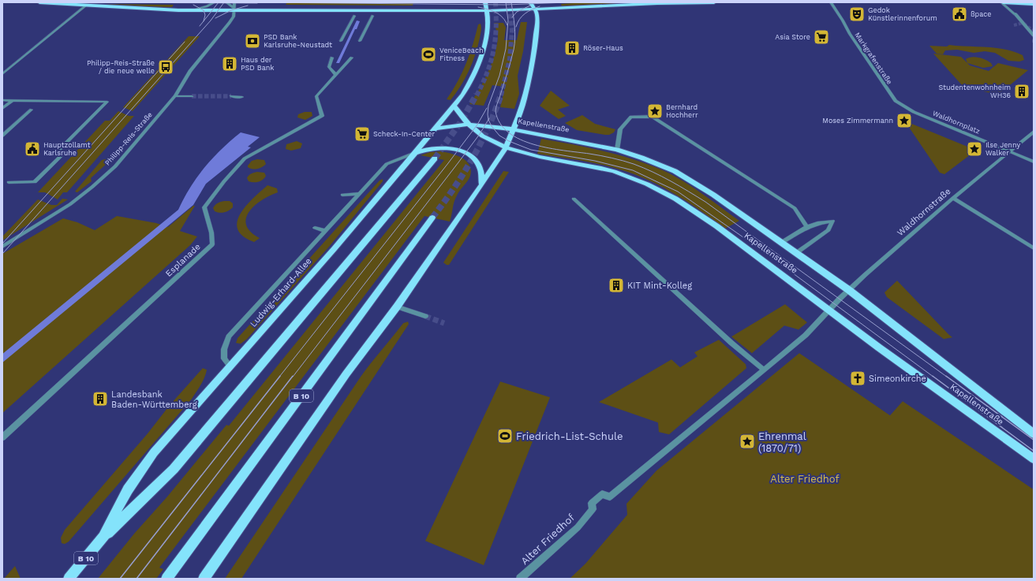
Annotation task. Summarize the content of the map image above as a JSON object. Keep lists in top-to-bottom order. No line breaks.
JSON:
{"streets":{"main road":["Kapellenstraße","Ludwig-Erhard-Allee","B 10"],"street":["Markgrafenstraße","Waldhornplatz","Philipp-Reis-Straße","Waldhornstraße","Esplanade","Alter Friedhof"]},"crossings":[["Markgrafenstraße","Waldhornplatz"],["Waldhornplatz","Waldhornstraße"],["Kapellenstraße","Waldhornstraße"],["Kapellenstraße","Ludwig-Erhard-Allee"],["Kapellenstraße","Alter Friedhof"],["Waldhornstraße","Alter Friedhof"],["Ludwig-Erhard-Allee","B 10"]],"parks":["Alter Friedhof"],"places":{"theatre":["Gedok Künstlerinnenforum"],"public building":["ßpace","Hauptzollamt Karlsruhe"],"supermarket":["Asia Store","Scheck-In-Center"],"bank":["PSD Bank Karlsruhe-Neustadt"],"building":["Röser-Haus","Haus der PSD Bank","Studentenwohnheim WH36","KIT Mint-Kolleg","Landesbank Baden-Württemberg"],"sports":["VeniceBeach Fitness","Friedrich-List-Schule"],"bus stop":["Philipp-Reis-Straße / die neue welle"],"place":["Bernhard Hochherr","Moses Zimmermann","Ilse Jenny Walker","Ehrenmal (1870/71)"],"church":["Simeonkirche"]}}
